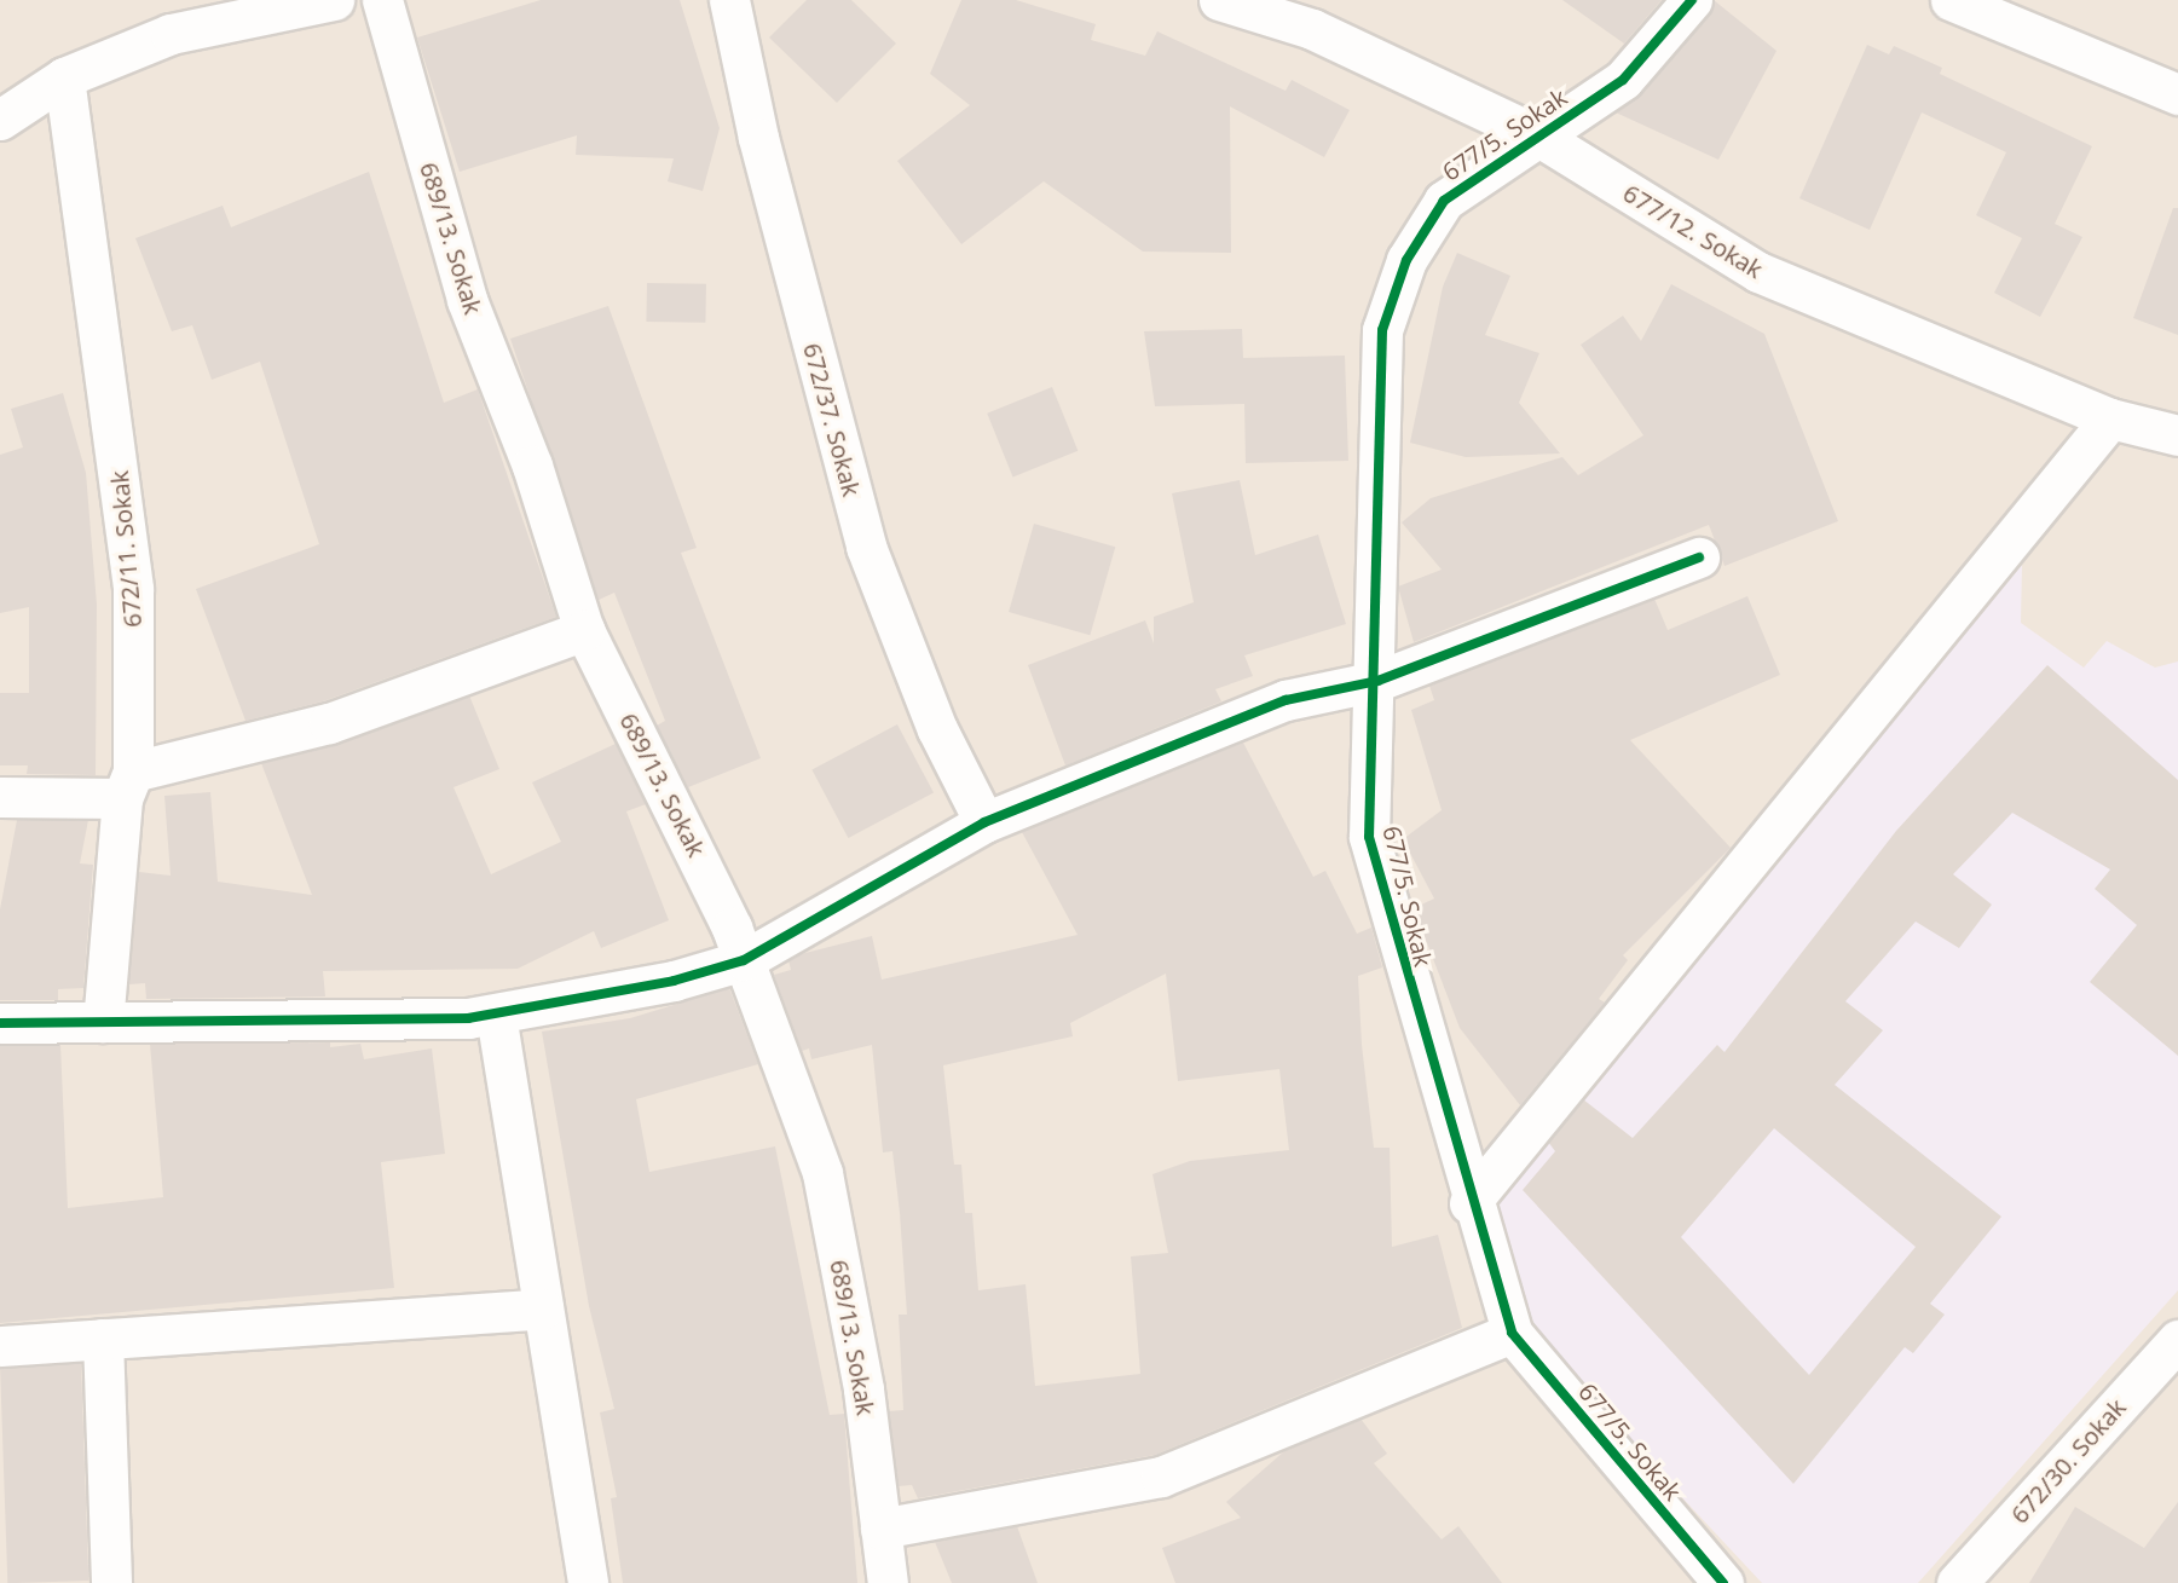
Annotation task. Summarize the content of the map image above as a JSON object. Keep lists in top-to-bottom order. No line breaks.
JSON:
{"streets":{"street":["677/5. Sokak","677/12. Sokak","689/13. Sokak","672/37. Sokak","672/11. Sokak","672/30. Sokak"]},"crossings":[["677/5. Sokak","677/12. Sokak"]]}
